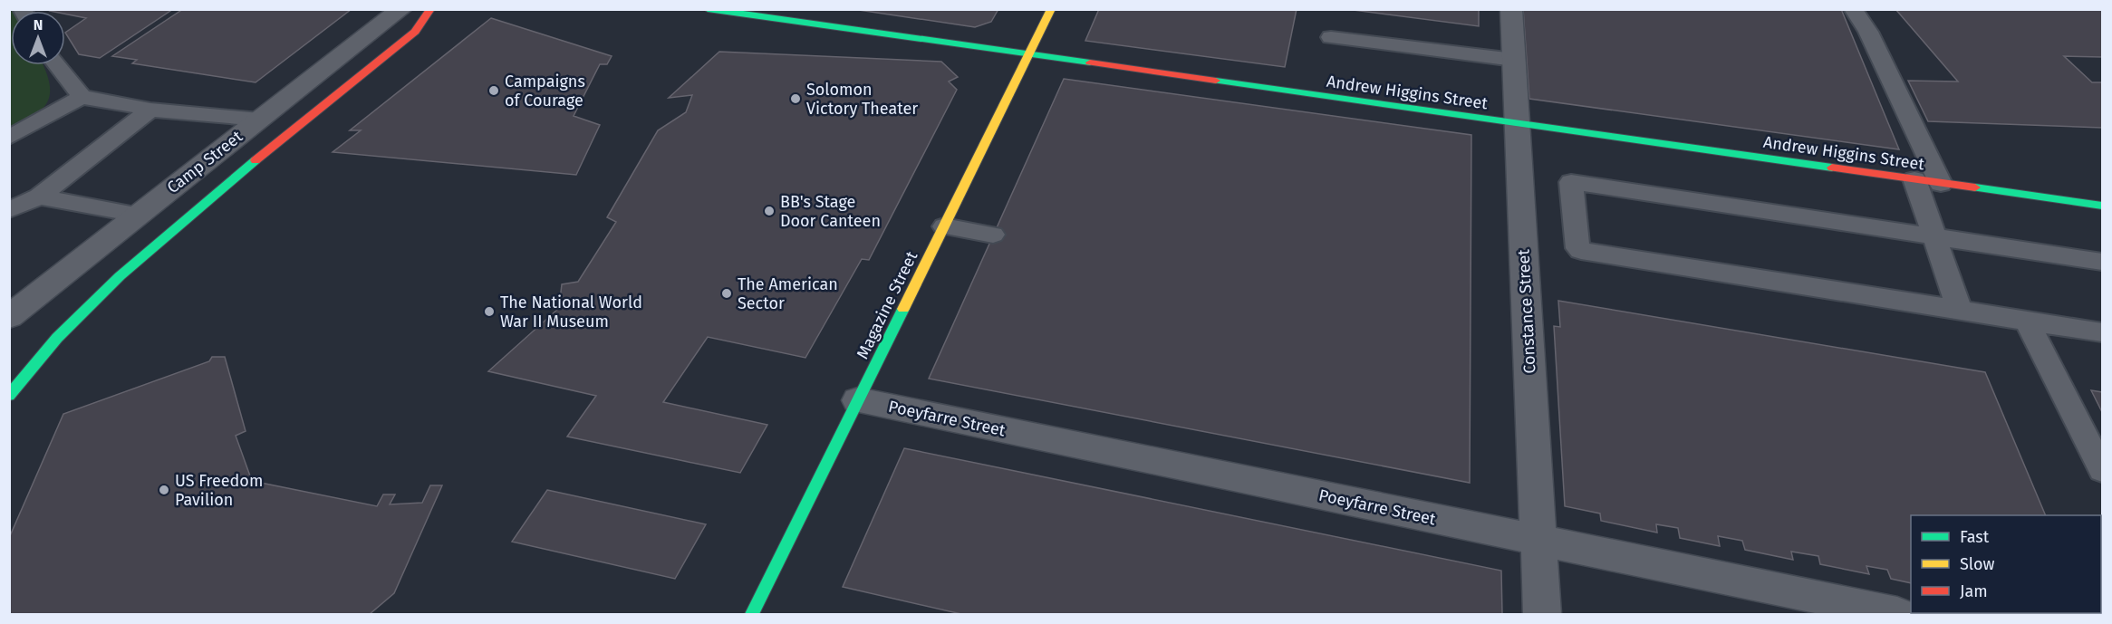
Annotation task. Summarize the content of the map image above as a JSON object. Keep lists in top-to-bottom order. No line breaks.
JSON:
{"streets":{"main road":["Andrew Higgins Street","Magazine Street"],"street":["Camp Street","Constance Street","Poeyfarre Street"]},"crossings":[["Andrew Higgins Street","Magazine Street"],["Andrew Higgins Street","Constance Street"],["Magazine Street","Poeyfarre Street"],["Constance Street","Poeyfarre Street"]],"places":["Campaigns of Courage","Solomon Victory Theater","BB's Stage Door Canteen","The American Sector","The National World War II Museum","US Freedom Pavilion"],"legend":["Fast","Slow","Jam"],"north":"top"}
